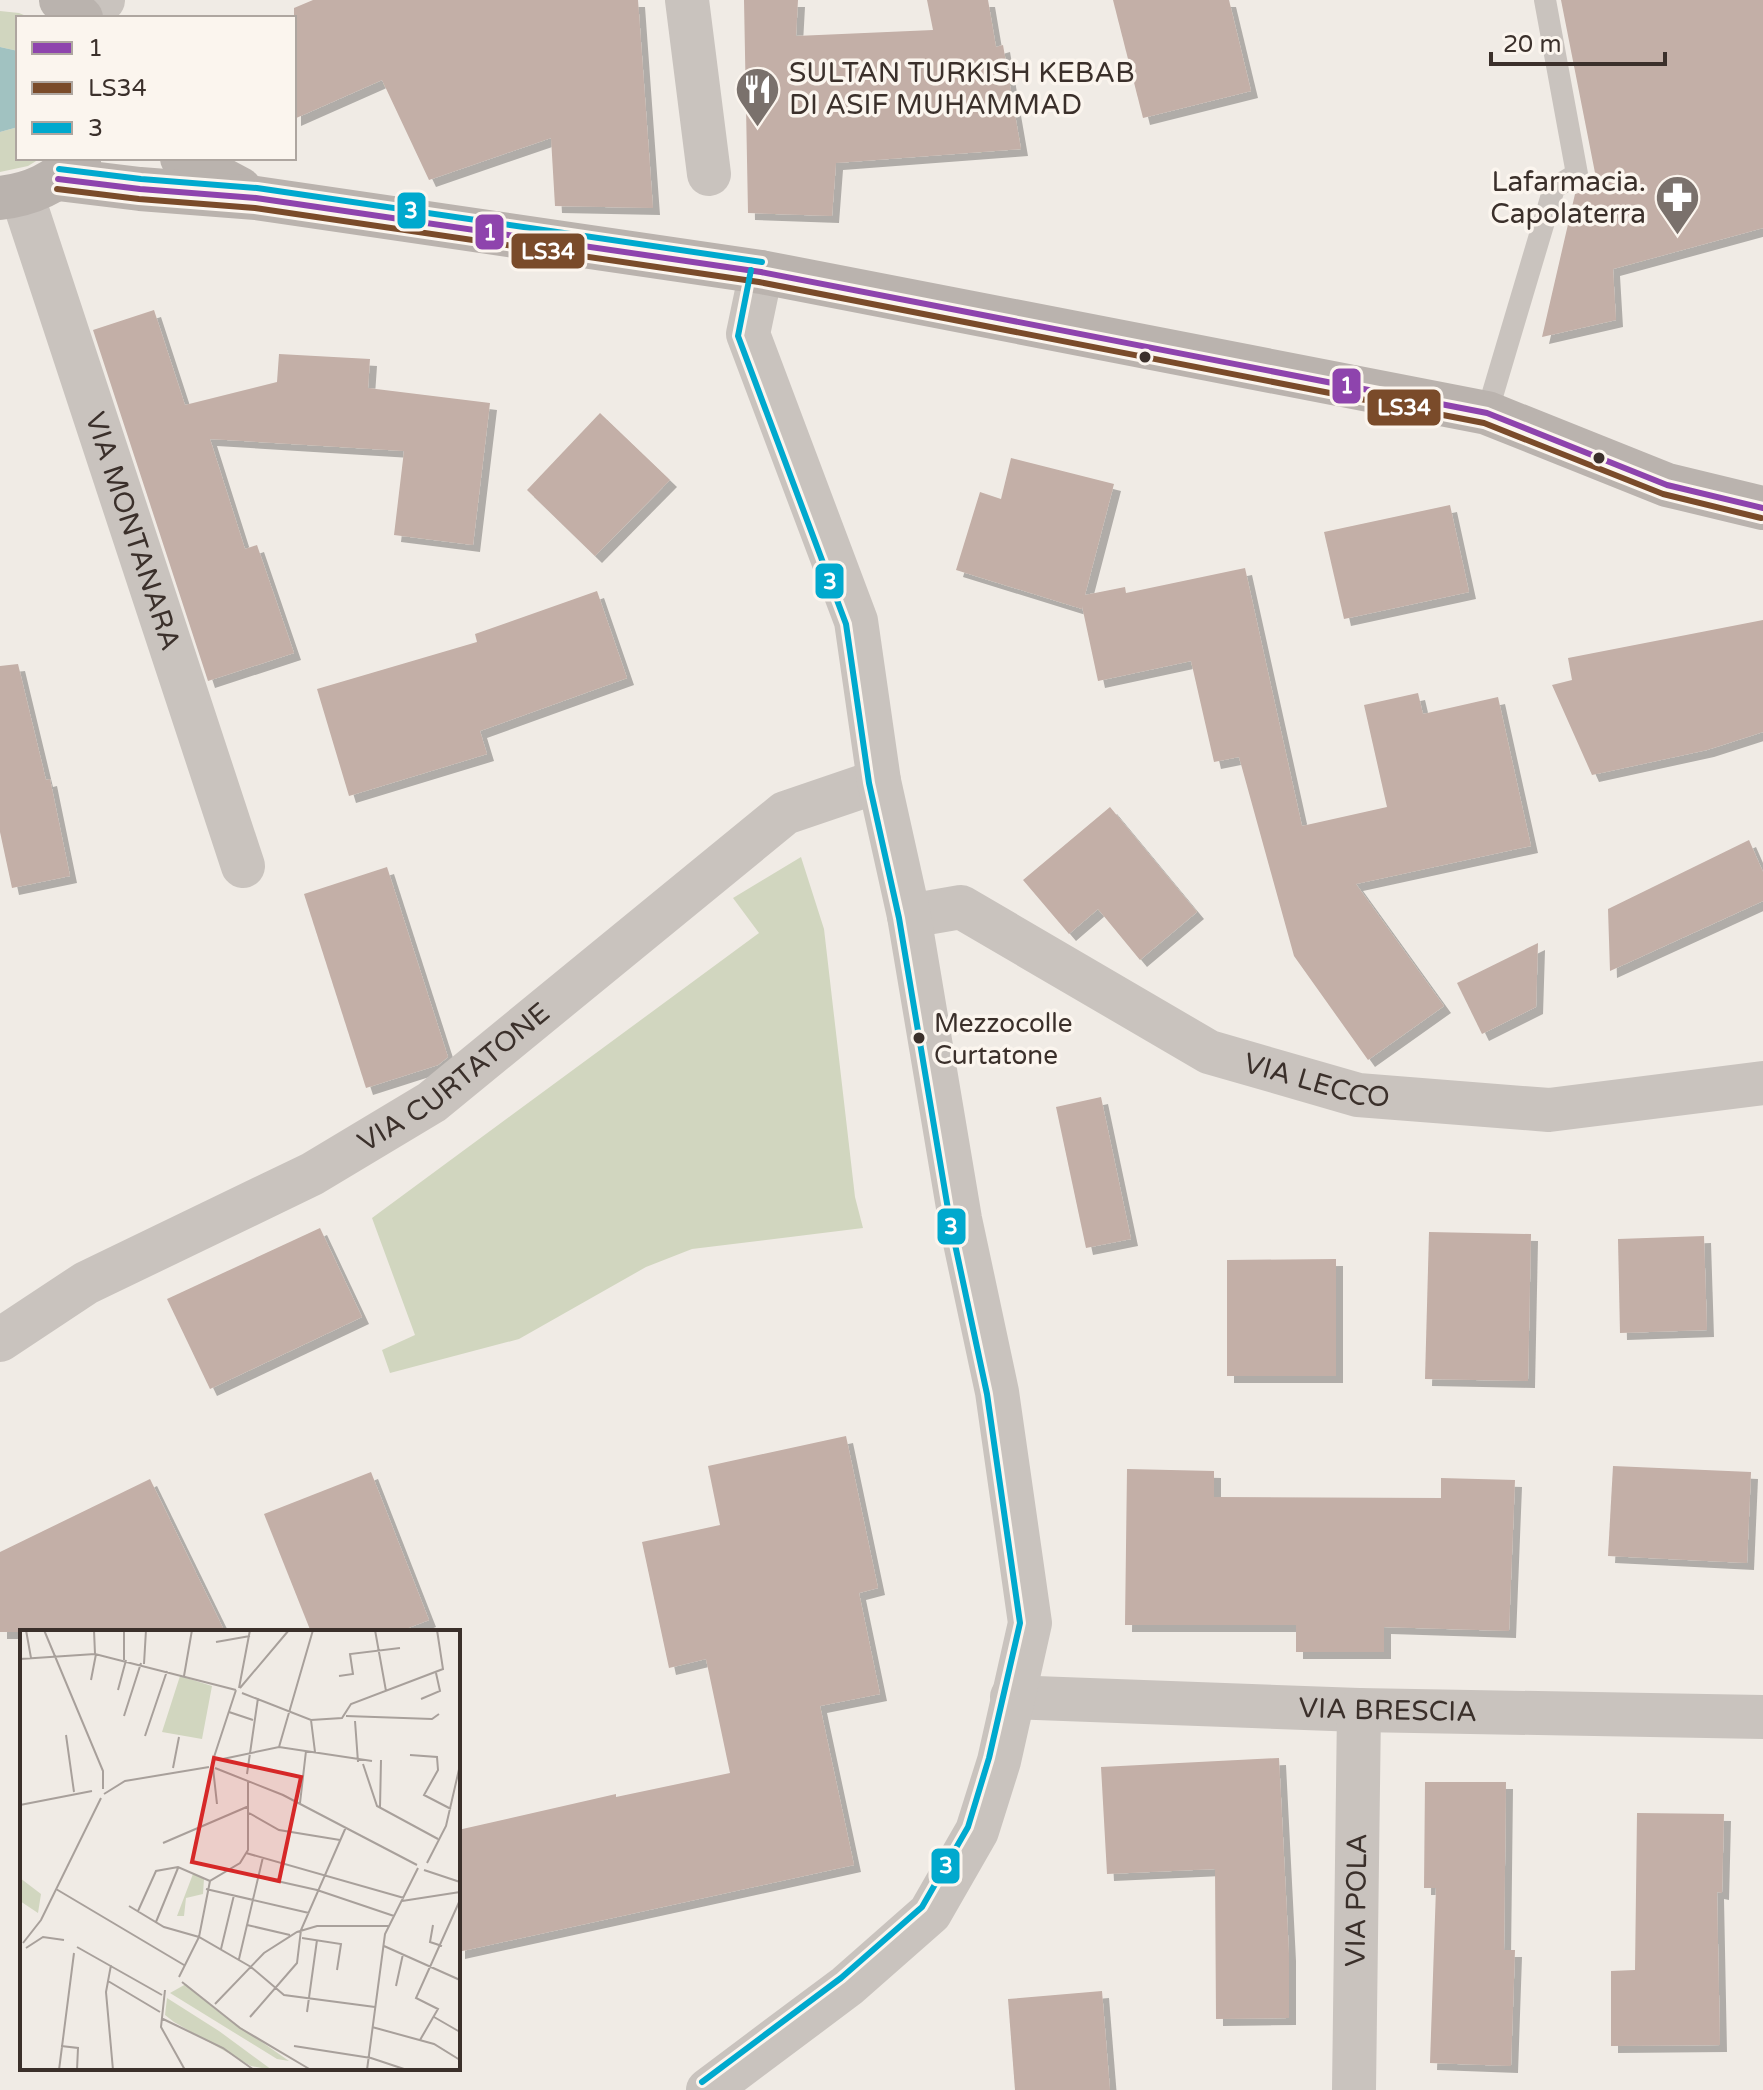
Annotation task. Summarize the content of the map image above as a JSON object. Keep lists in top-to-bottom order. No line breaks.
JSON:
{"streets":{"street":["VIA MONTANARA","VIA CURTATONE","VIA LECCO","VIA BRESCIA","VIA POLA"]},"crossings":[["VIA BRESCIA","VIA POLA"]],"places":{"restaurant":["SULTAN TURKISH KEBAB DI ASIF MUHAMMAD"],"pharmacy":["Lafarmacia. Capolaterra"],"other":["Mezzocolle Curtatone"]},"lines":["transit line 3","transit line 1","transit line LS34"],"legend":["1","LS34","3"],"scale_bar":"20 m"}
